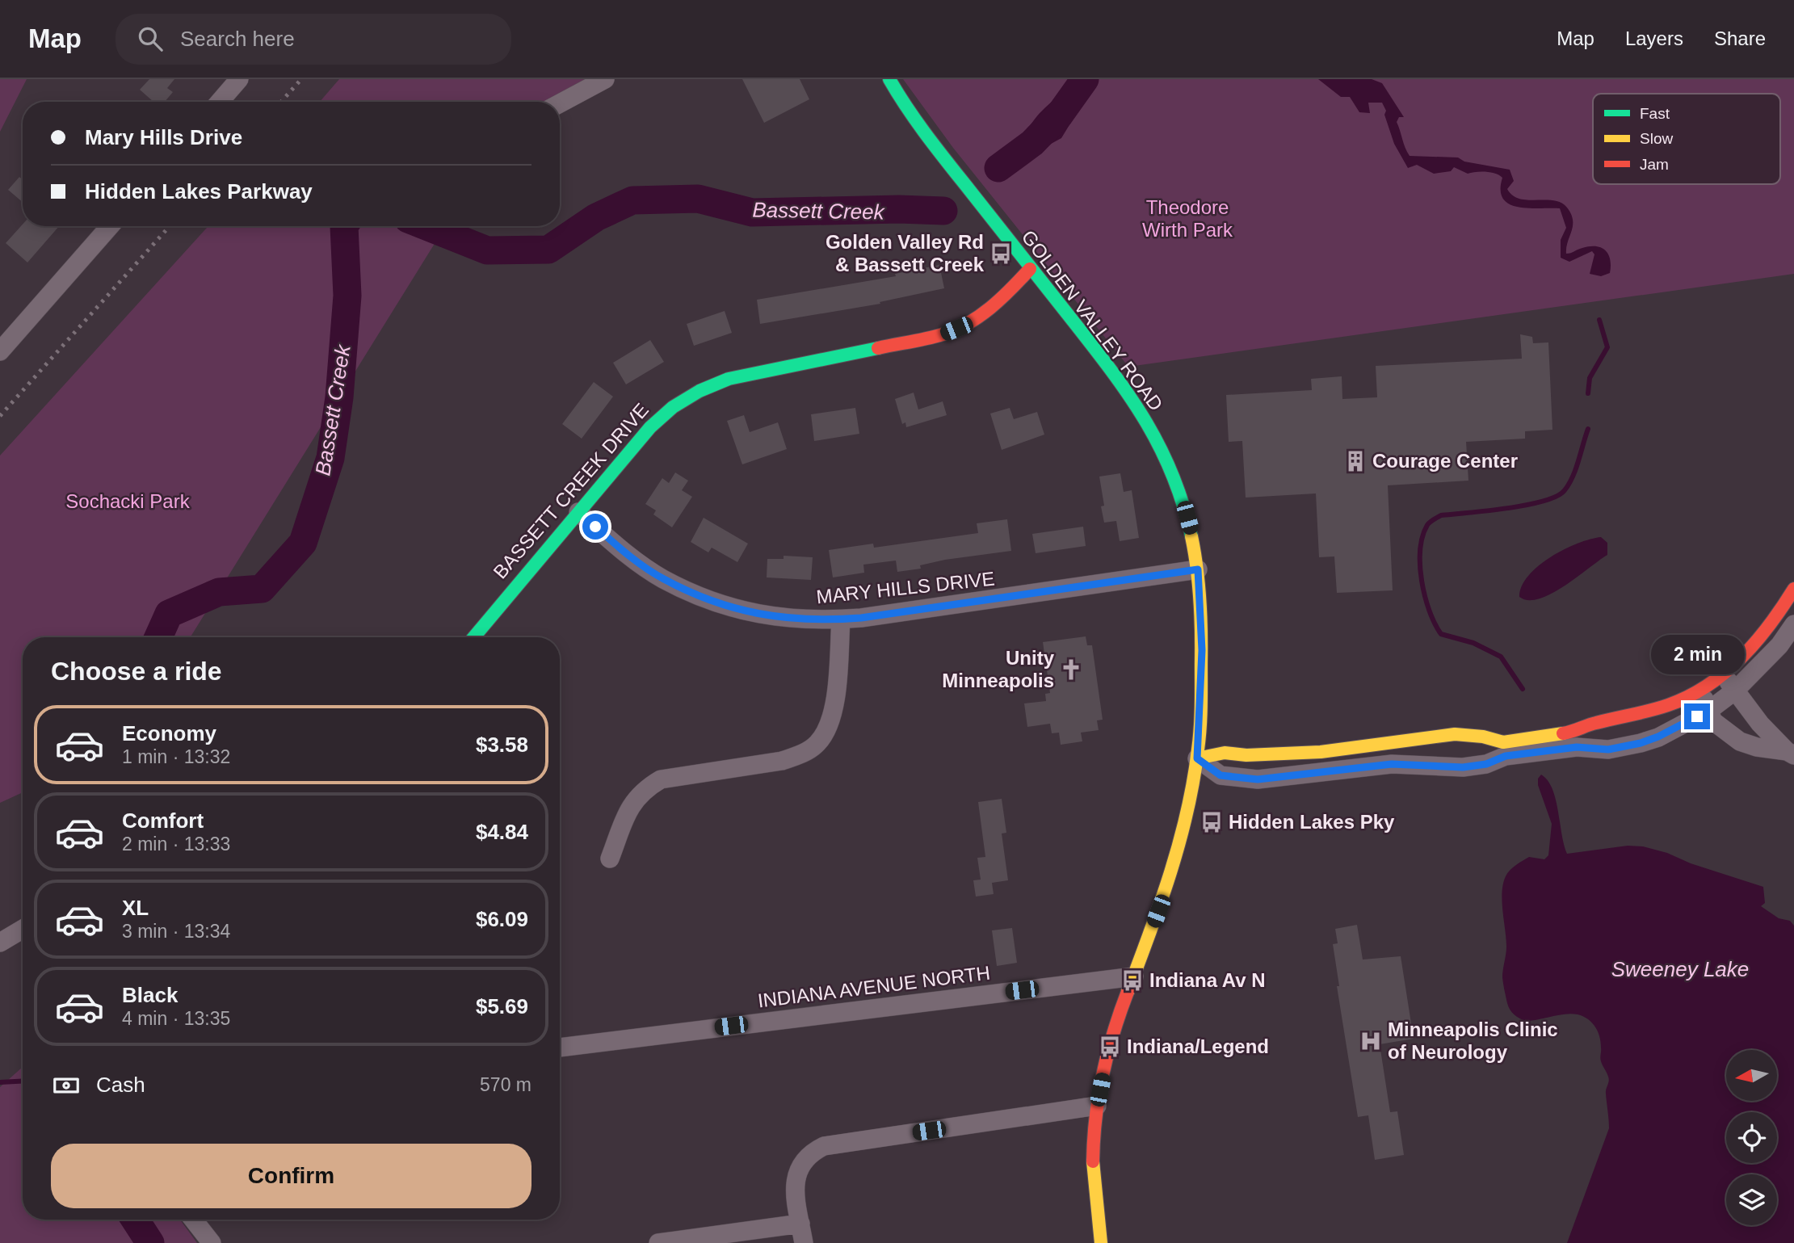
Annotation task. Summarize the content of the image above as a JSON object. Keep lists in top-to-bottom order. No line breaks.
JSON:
{"streets":{"street":["GOLDEN VALLEY ROAD","BASSETT CREEK DRIVE","MARY HILLS DRIVE","INDIANA AVENUE NORTH"]},"crossings":[["GOLDEN VALLEY ROAD","BASSETT CREEK DRIVE"],["GOLDEN VALLEY ROAD","MARY HILLS DRIVE"],["GOLDEN VALLEY ROAD","INDIANA AVENUE NORTH"],["BASSETT CREEK DRIVE","MARY HILLS DRIVE"]],"water":["Bassett Creek","Sweeney Lake"],"parks":["Theodore Wirth Park","Sochacki Park"],"places":{"bus stop":["Golden Valley Rd & Bassett Creek","Hidden Lakes Pky","Indiana Av N","Indiana/Legend"],"building":["Courage Center"],"church":["Unity Minneapolis"],"hospital":["Minneapolis Clinic of Neurology"]},"legend":["Fast","Slow","Jam"],"north":"left","page":{"header":"Map","search":"Search here","nav":["Map","Layers","Share"],"banner":["Mary Hills Drive","Hidden Lakes Parkway"],"bubble":"2 min","heading":"Choose a ride","list":[{"name":"Economy","note":"1 min · 13:32","value":"$3.58"},{"name":"Comfort","note":"2 min · 13:33","value":"$4.84"},{"name":"XL","note":"3 min · 13:34","value":"$6.09"},{"name":"Black","note":"4 min · 13:35","value":"$5.69"}],"pay":["Cash","570 m"],"buttons":"Confirm"}}
